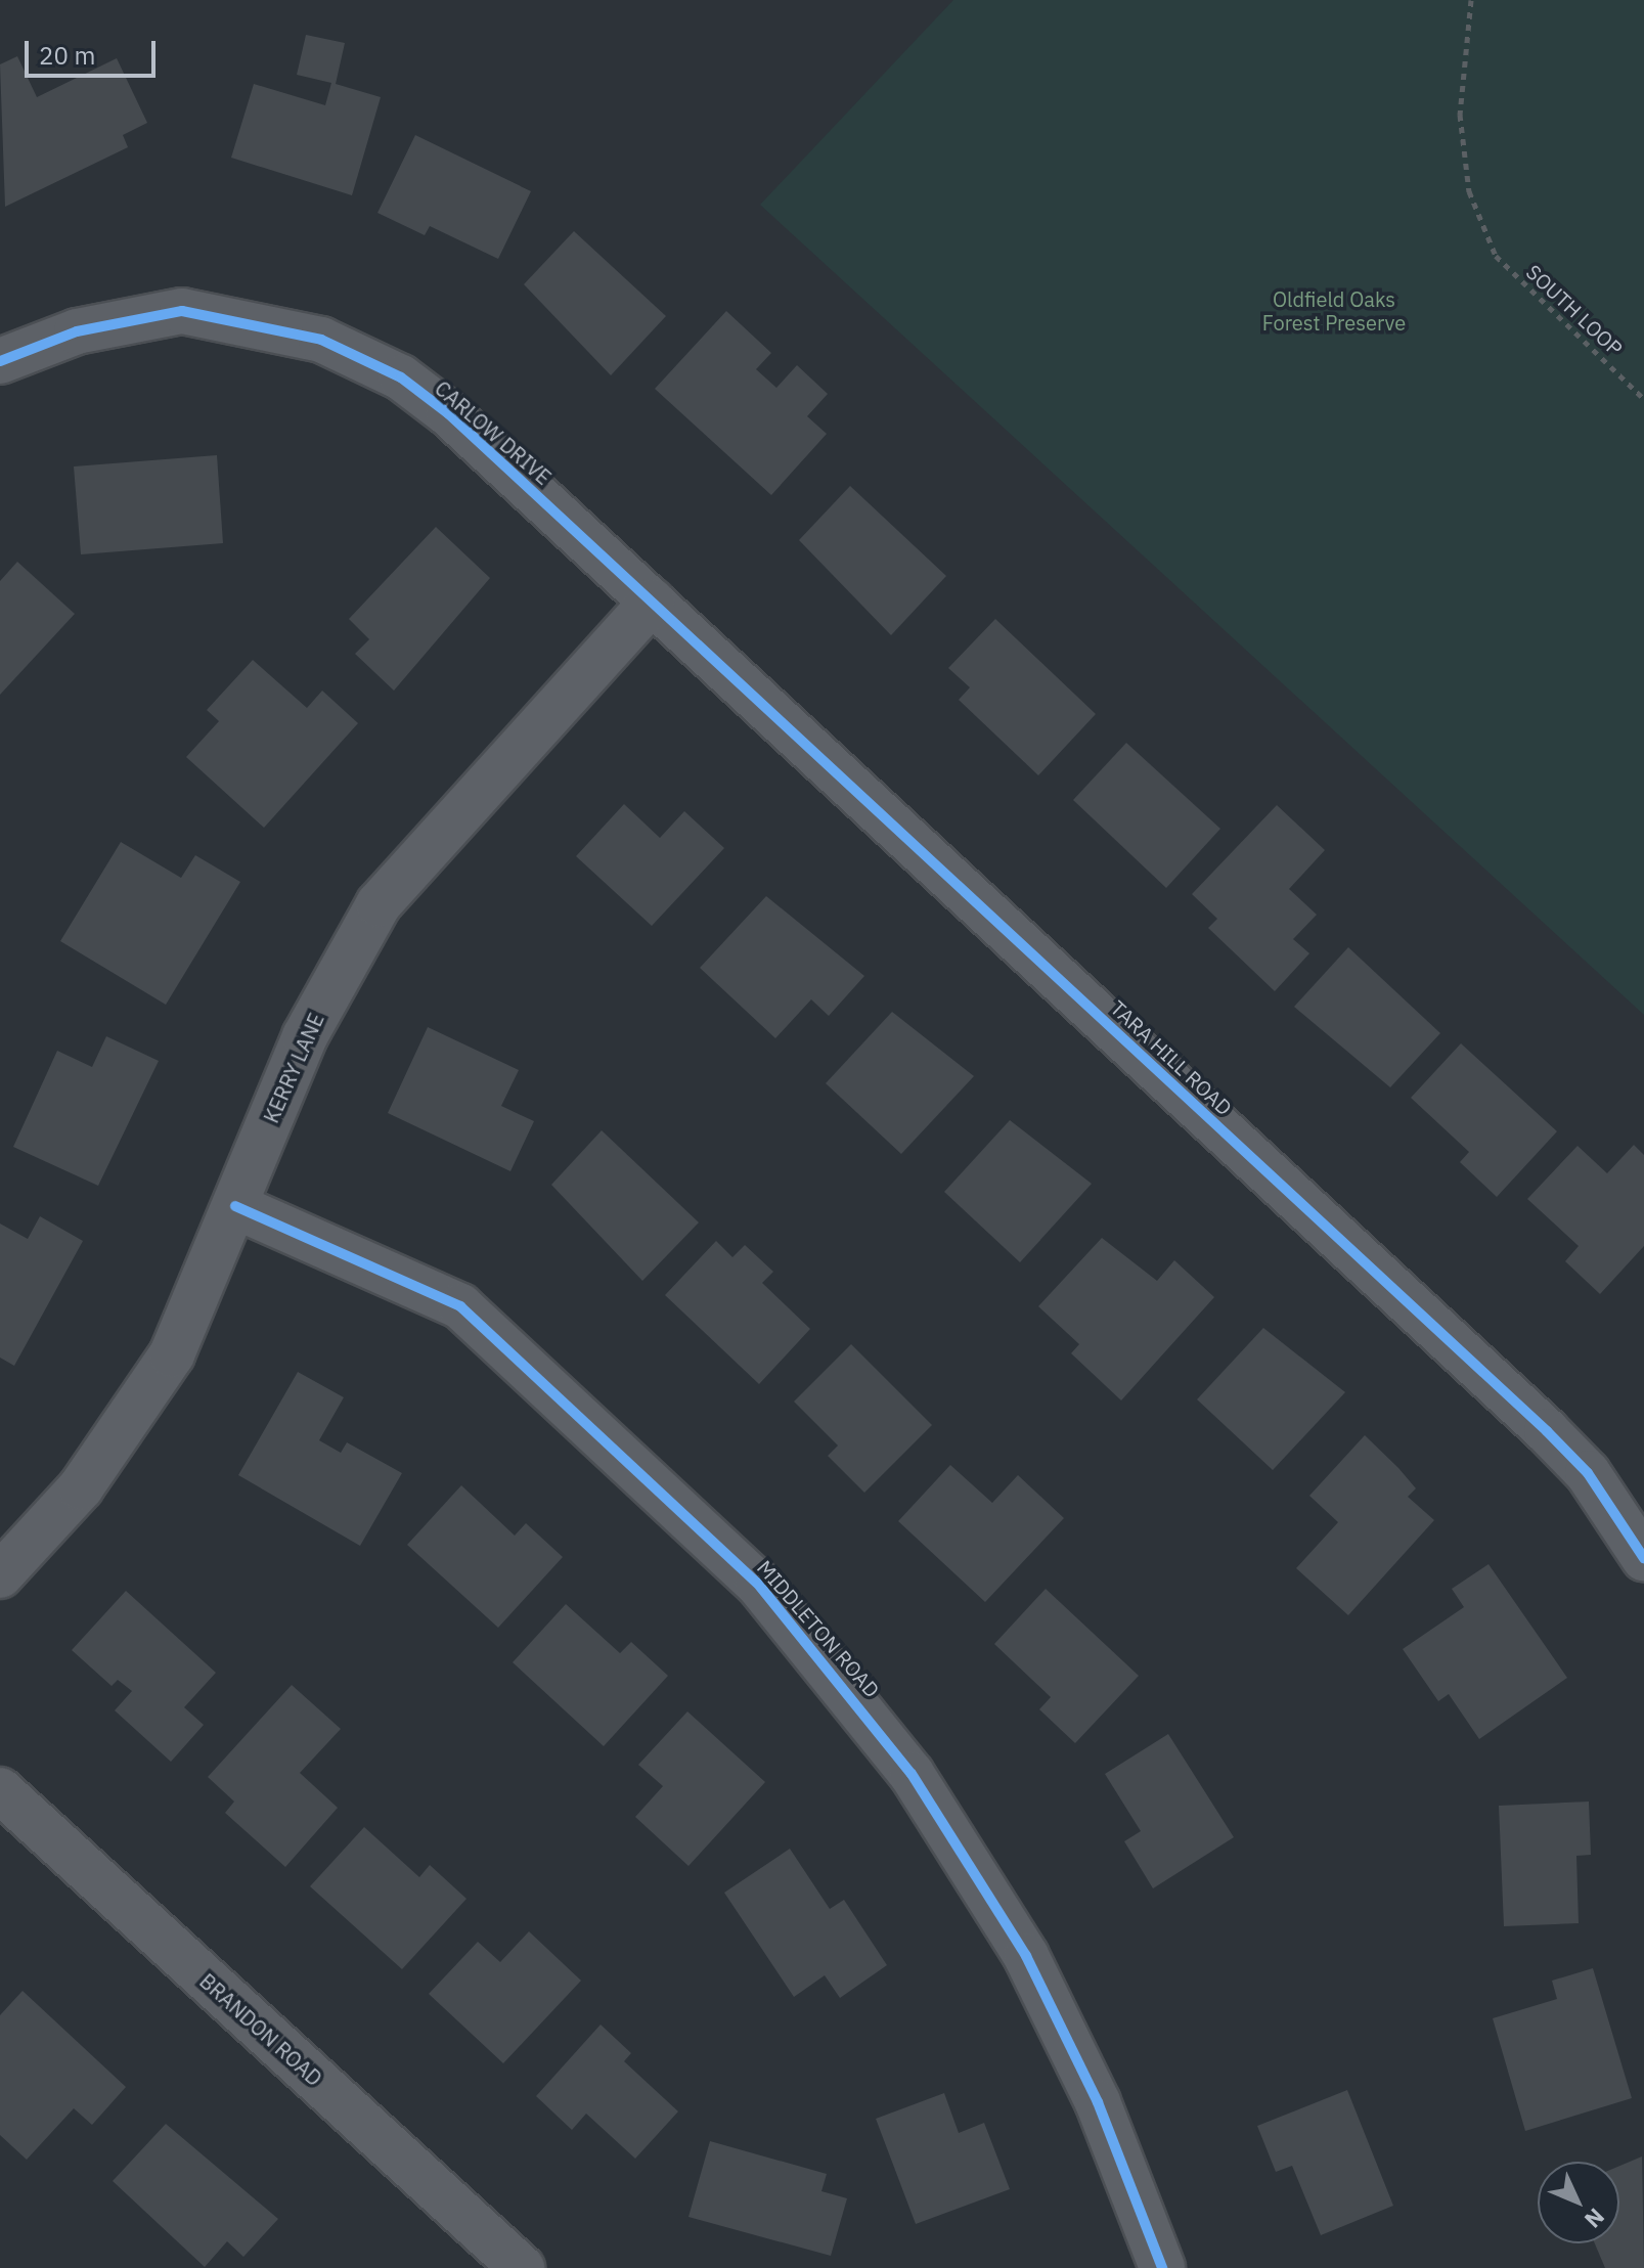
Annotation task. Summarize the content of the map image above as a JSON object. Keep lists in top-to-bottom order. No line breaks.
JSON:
{"streets":{"street":["CARLOW DRIVE","TARA HILL ROAD","KERRY LANE","MIDDLETON ROAD","BRANDON ROAD"],"path":["SOUTH LOOP"]},"crossings":[["CARLOW DRIVE","TARA HILL ROAD"],["CARLOW DRIVE","KERRY LANE"],["TARA HILL ROAD","KERRY LANE"],["KERRY LANE","MIDDLETON ROAD"]],"parks":["Oldfield Oaks Forest Preserve"],"scale_bar":"20 m","north":"bottom right"}
